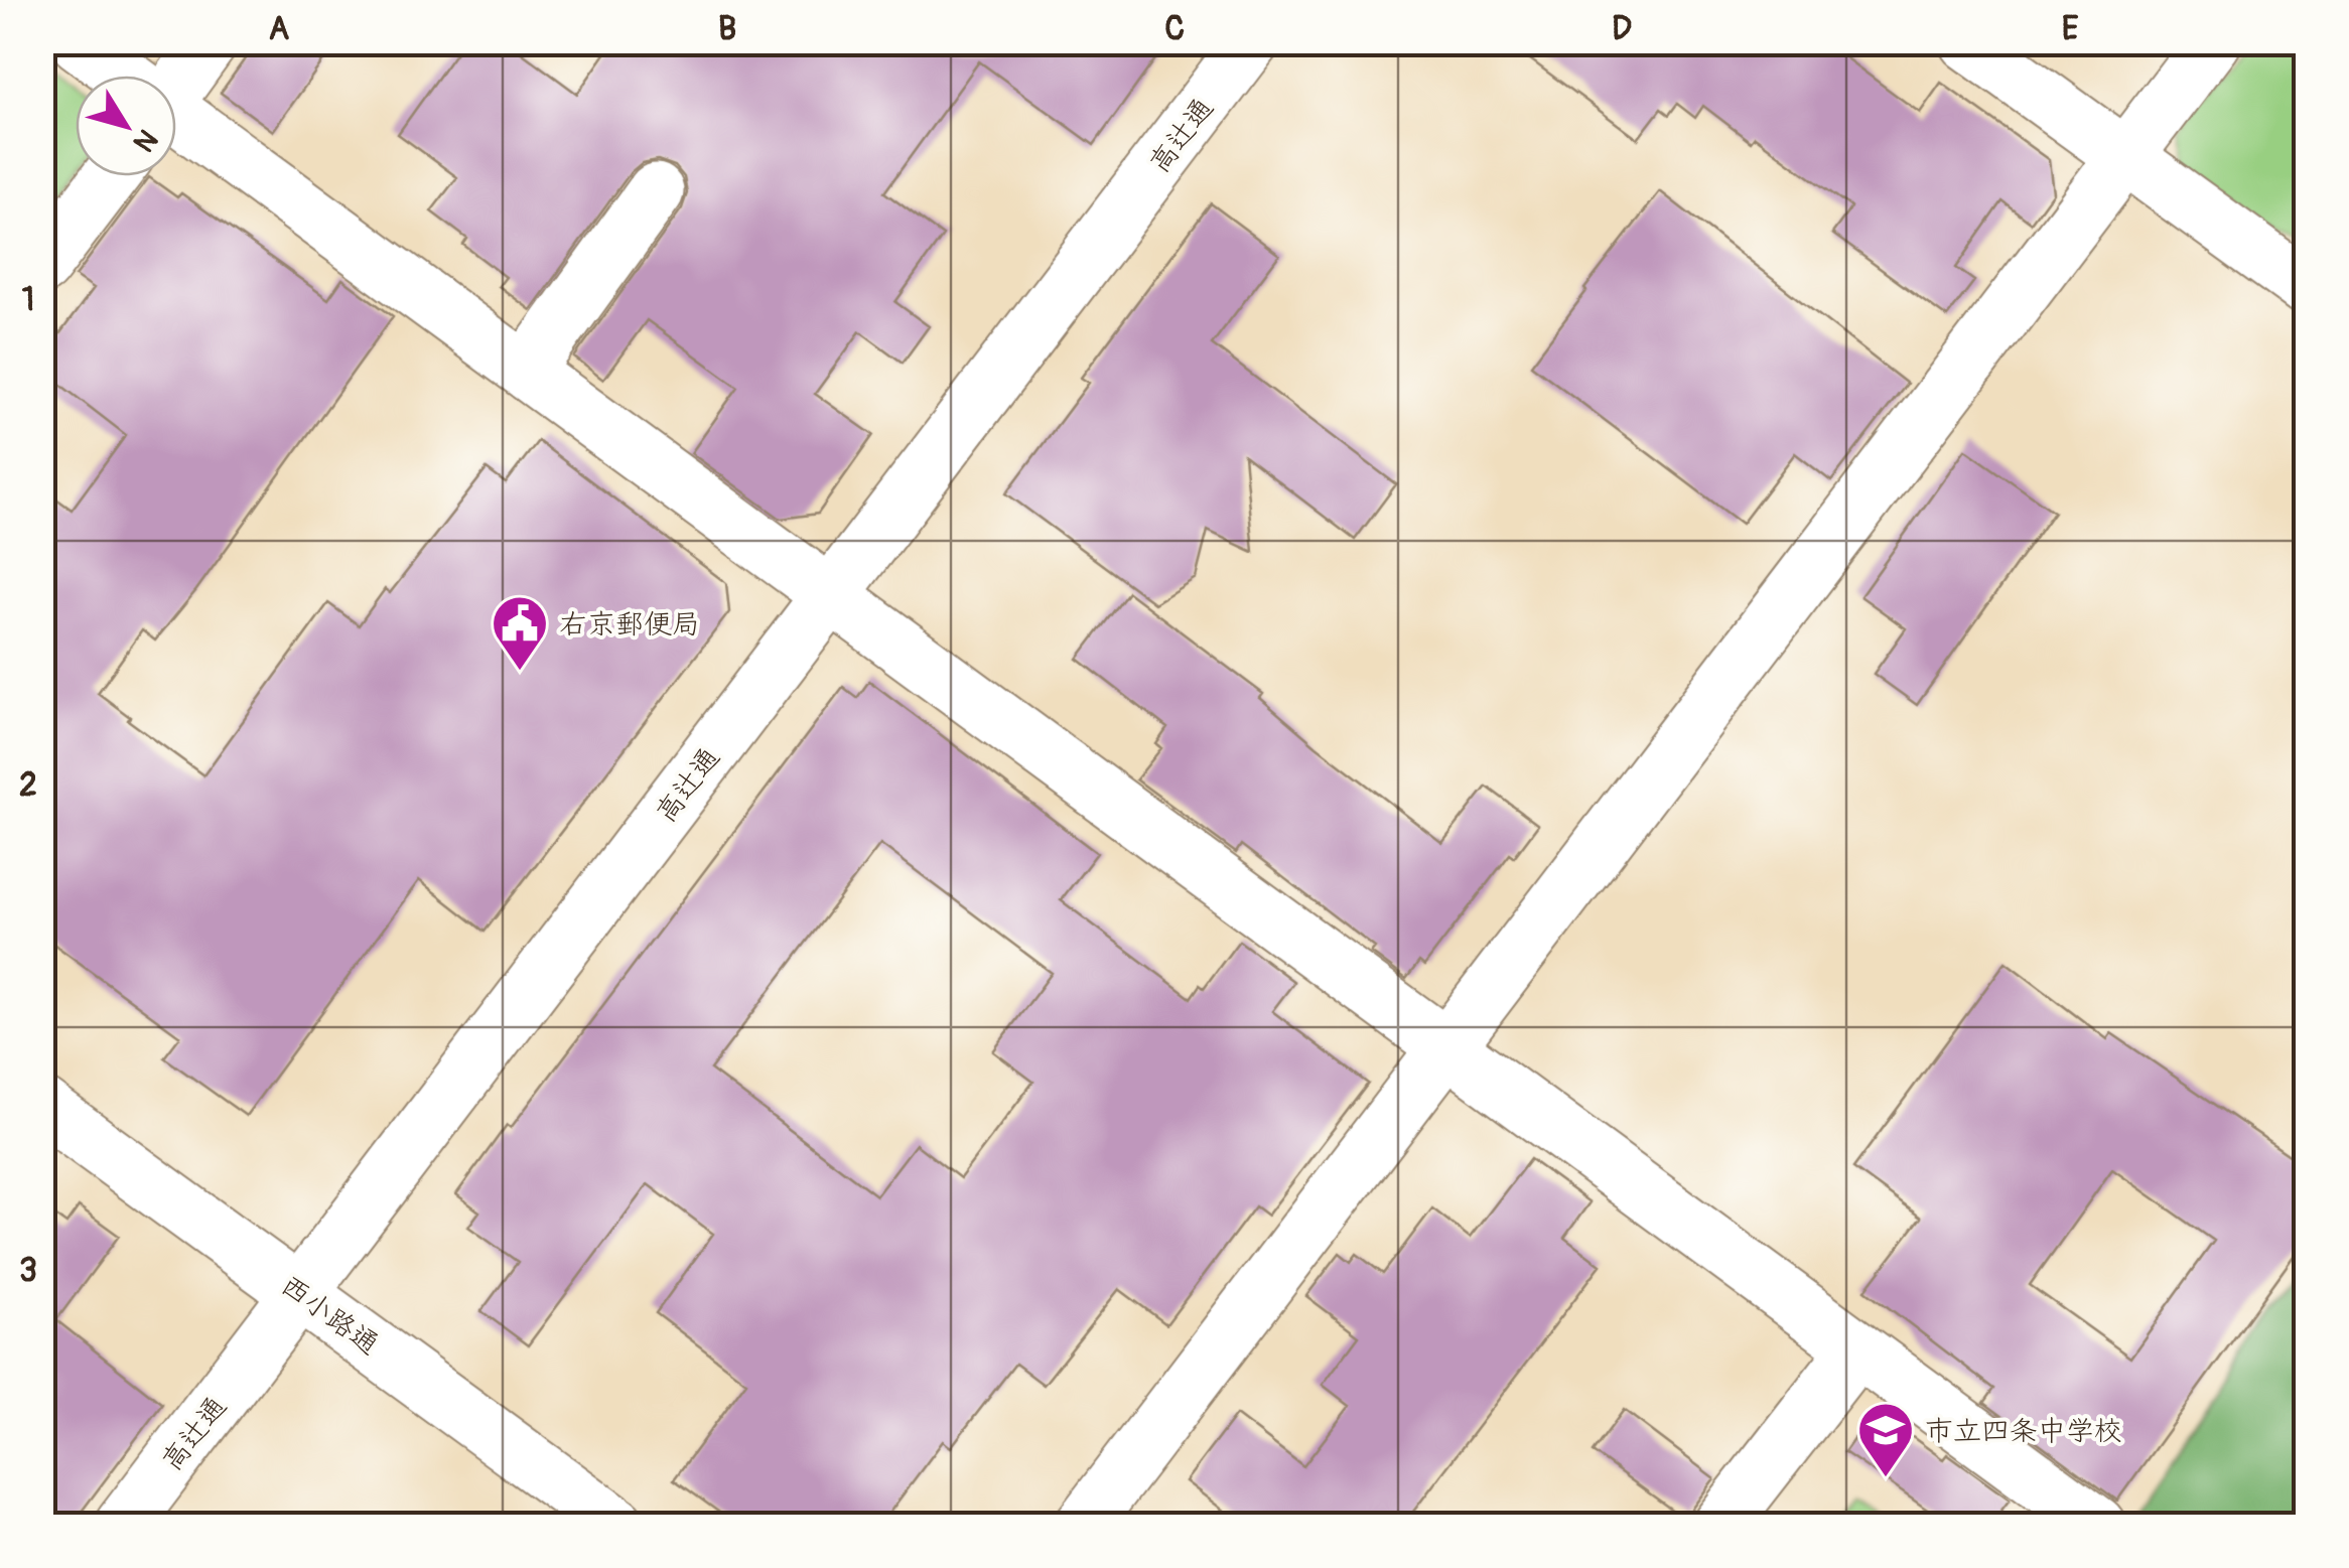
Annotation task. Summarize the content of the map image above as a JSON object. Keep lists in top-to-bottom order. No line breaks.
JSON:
{"streets":{"street":["高辻通","西小路通"]},"crossings":[["高辻通","西小路通"]],"places":{"public building":["右京郵便局"],"school or university":["市立四条中学校"]},"north":"bottom right","grid":{"columns":["A","B","C","D","E"],"rows":["1","2","3"]}}
